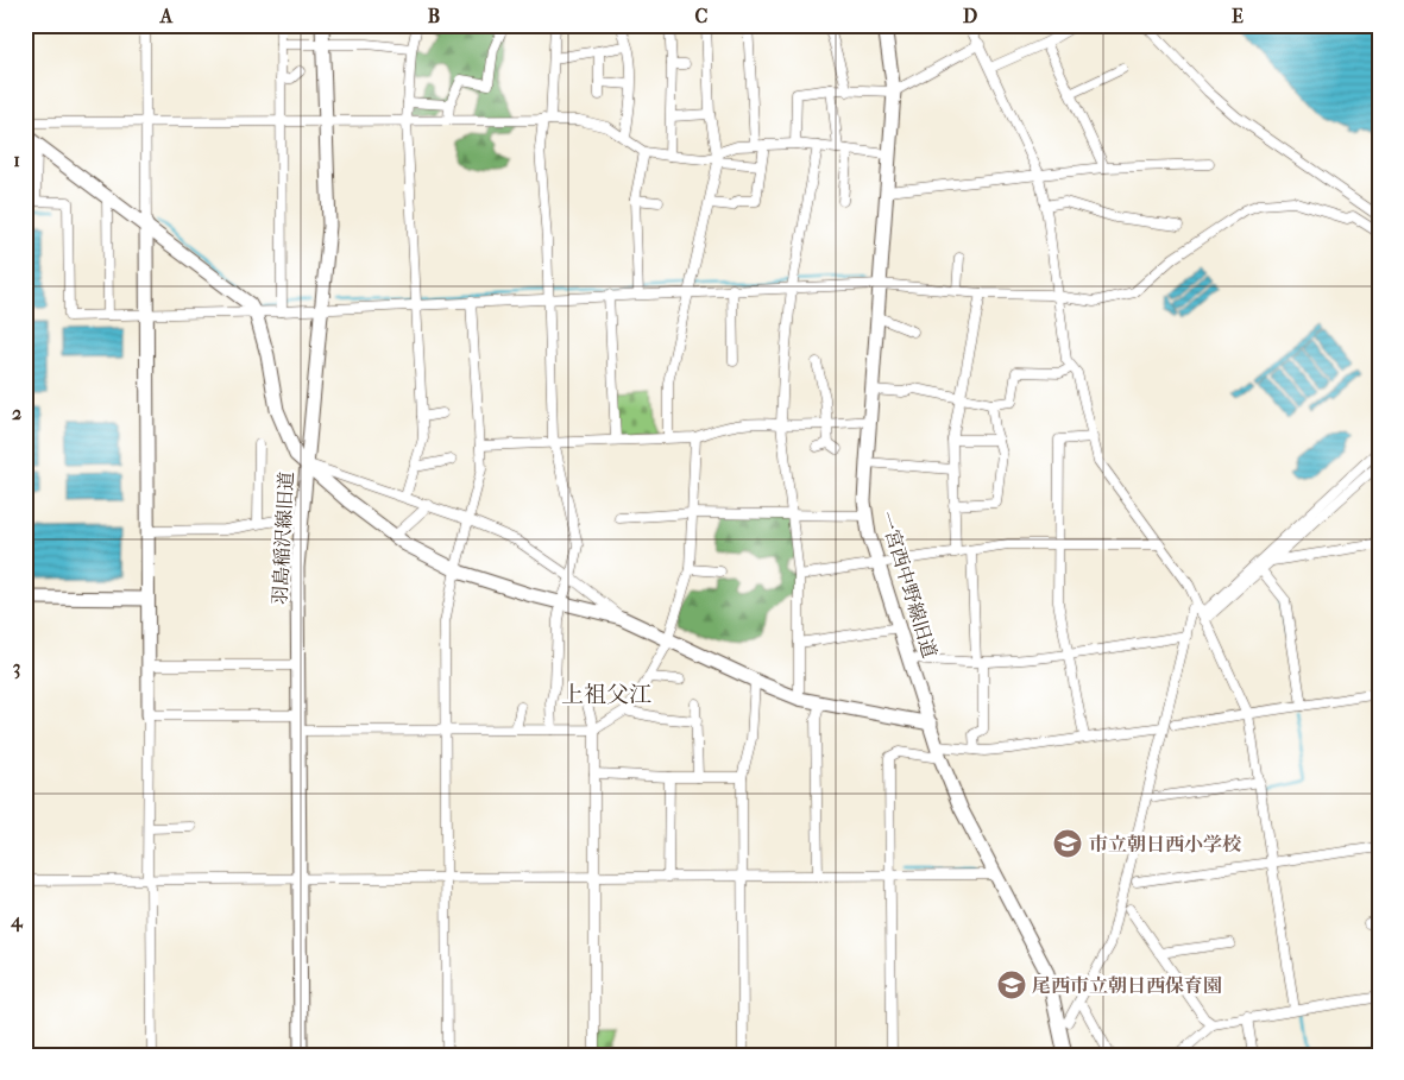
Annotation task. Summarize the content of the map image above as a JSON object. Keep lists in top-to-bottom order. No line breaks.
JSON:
{"streets":{"street":["羽島稲沢線旧道","一宮西中野線旧道"]},"districts":["上祖父江"],"places":{"school or university":["市立朝日西小学校","尾西市立朝日西保育園"]},"grid":{"columns":["A","B","C","D","E"],"rows":["1","2","3","4"]}}
